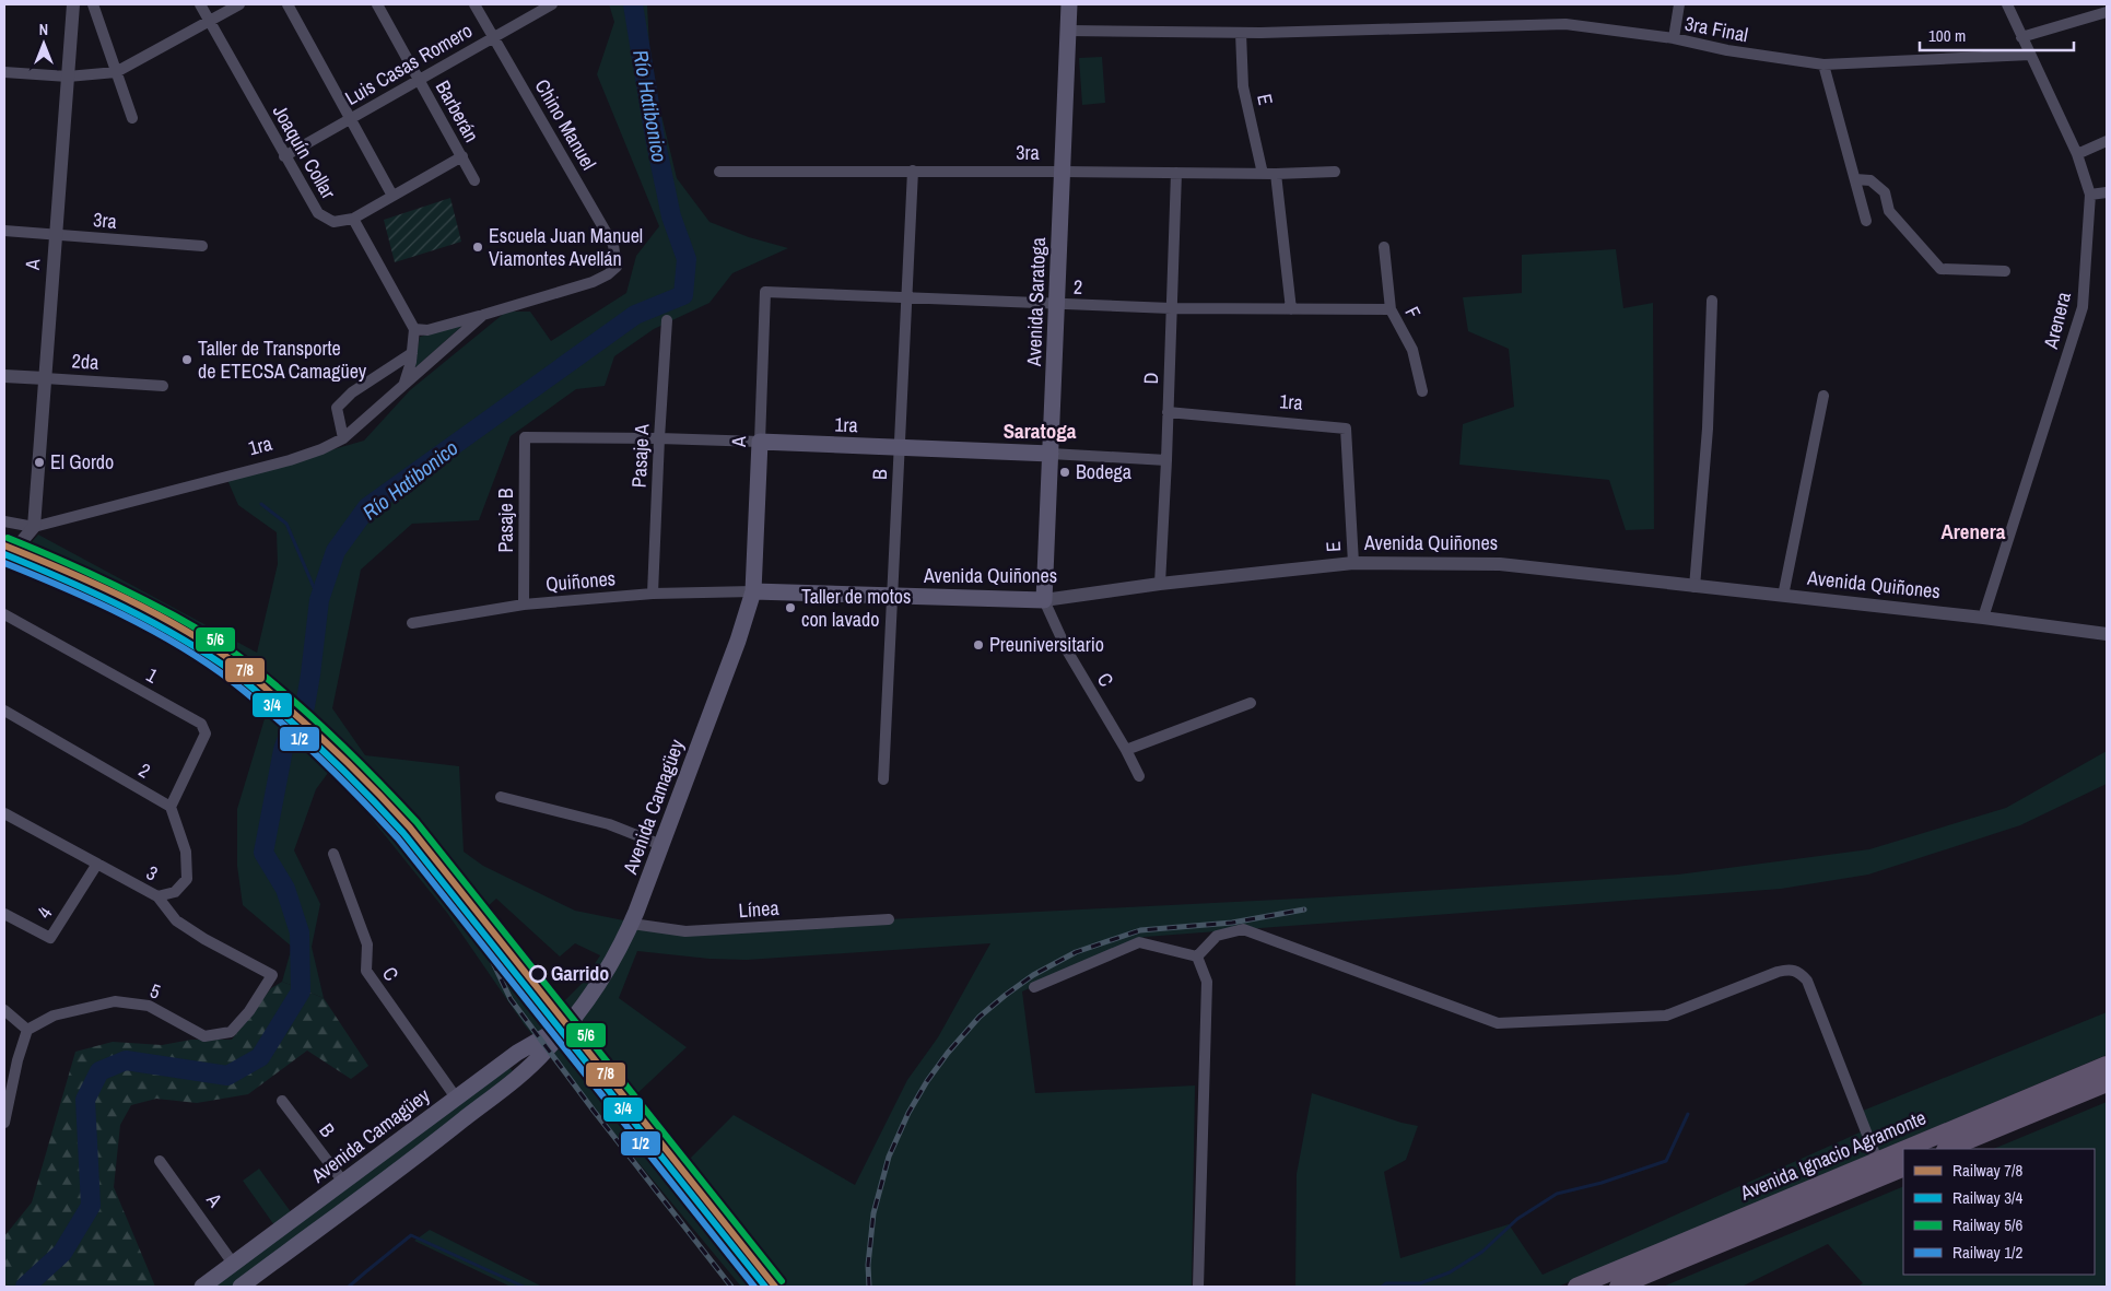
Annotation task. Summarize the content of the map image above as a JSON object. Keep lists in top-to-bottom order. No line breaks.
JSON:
{"streets":{"main road":["A","Avenida Saratoga","1ra","Avenida Quiñones","Avenida Camagüey","Avenida Ignacio Agramonte"],"street":["3ra Final","Luis Casas Romero","E","Barberán","Chino Manuel","Joaquín Collar","3ra","2","F","Arenera","2da","D","Pasaje A","B","Pasaje B","Quiñones","1","C","3","Línea","4","5"]},"crossings":[["3ra Final","E"],["3ra Final","Avenida Saratoga"],["3ra Final","Arenera"],["Luis Casas Romero","Barberán"],["Luis Casas Romero","Chino Manuel"],["Luis Casas Romero","Joaquín Collar"],["E","3ra"],["E","1ra"],["E","Avenida Quiñones"],["Chino Manuel","1ra"],["3ra","A"],["3ra","Avenida Saratoga"],["3ra","D"],["3ra","B"],["A","2"],["A","2da"],["A","1ra"],["A","Avenida Quiñones"],["A","Quiñones"],["A","Avenida Camagüey"],["2","Avenida Saratoga"],["2","F"],["2","D"],["2","B"],["2","1"],["Avenida Saratoga","1ra"],["Avenida Saratoga","Avenida Quiñones"],["Avenida Saratoga","C"],["Arenera","Avenida Quiñones"],["D","1ra"],["D","Avenida Quiñones"],["1ra","Pasaje A"],["1ra","B"],["1ra","Pasaje B"],["Pasaje A","Quiñones"],["B","Avenida Quiñones"],["B","Avenida Camagüey"],["Pasaje B","Quiñones"],["Avenida Quiñones","Quiñones"],["Avenida Quiñones","C"],["Avenida Quiñones","Avenida Camagüey"],["Quiñones","Avenida Camagüey"],["C","Avenida Camagüey"],["Avenida Camagüey","Línea"],["3","4"],["3","5"]],"districts":["Saratoga","Arenera"],"water":["Río Hatibonico"],"places":["Escuela Juan Manuel Viamontes Avellán","Taller de Transporte de ETECSA Camagüey","El Gordo","Bodega","Taller de motos con lavado","Preuniversitario","Garrido"],"lines":["rail line 5/6","rail line 7/8","rail line 3/4","rail line 1/2"],"legend":["Railway 7/8","Railway 3/4","Railway 5/6","Railway 1/2"],"scale_bar":"100 m","north":"top"}
